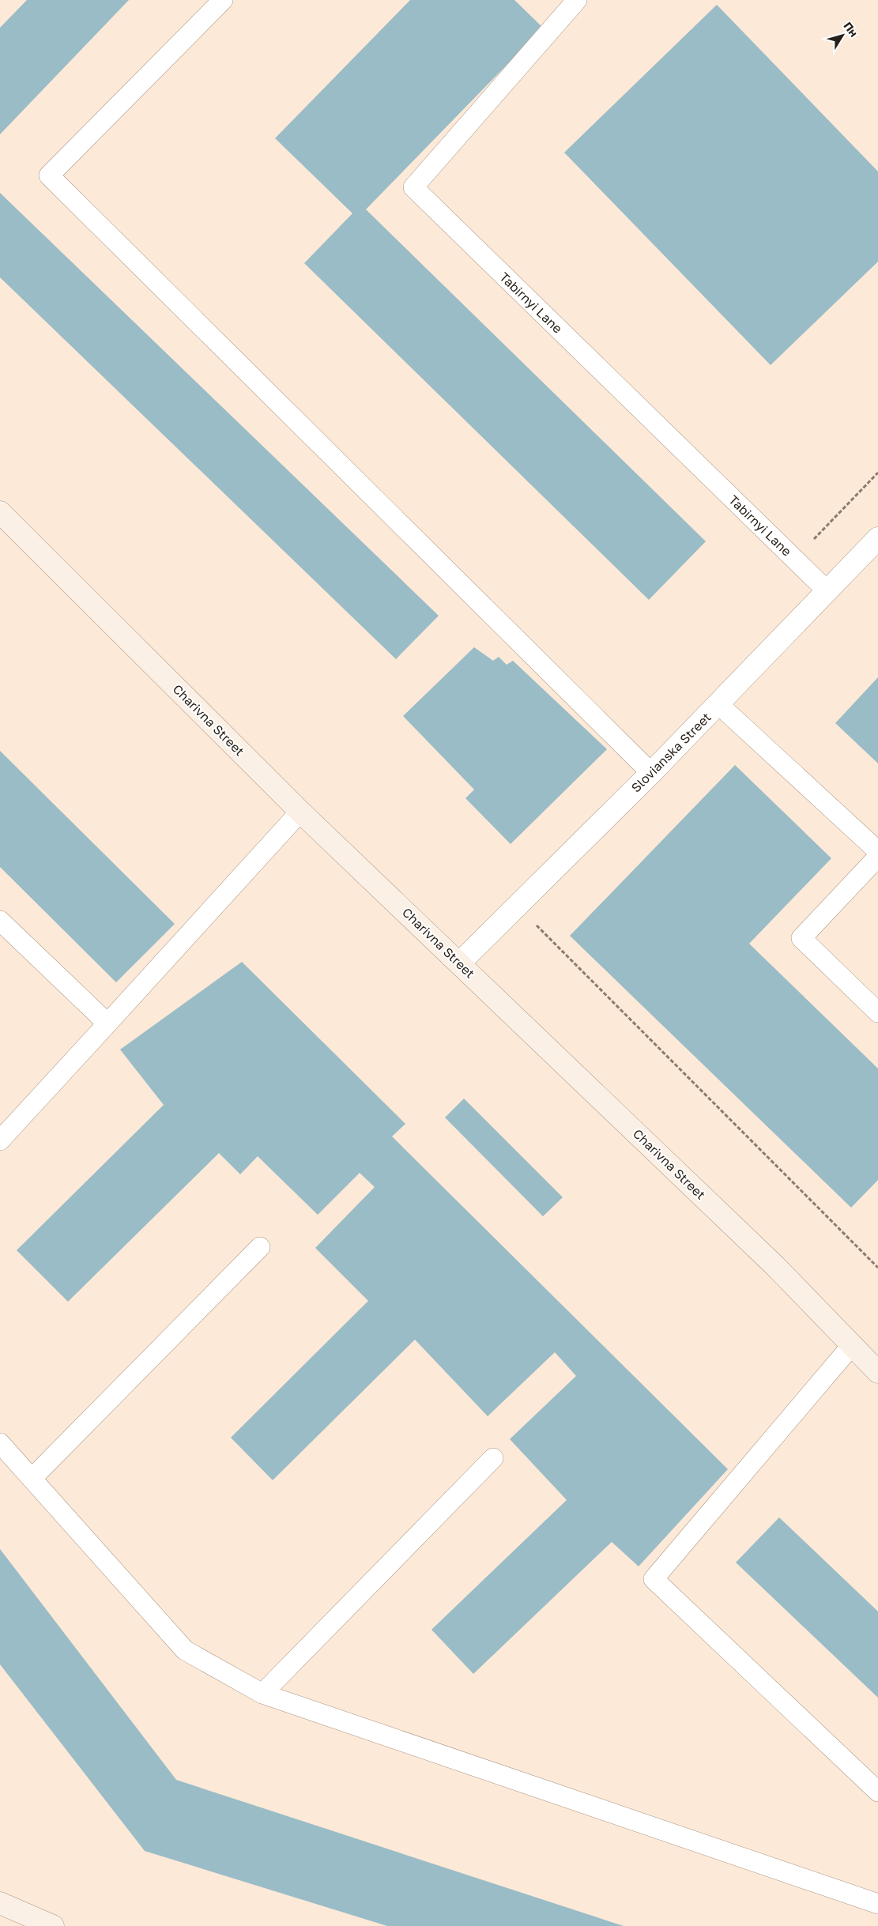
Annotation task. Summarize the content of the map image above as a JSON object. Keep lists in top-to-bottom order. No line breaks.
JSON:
{"streets":{"street":["Charivna Street","Slovianska Street"],"lane":["Tabirnyi Lane"]},"crossings":[["Tabirnyi Lane","Slovianska Street"],["Charivna Street","Slovianska Street"]],"north":"top right"}
